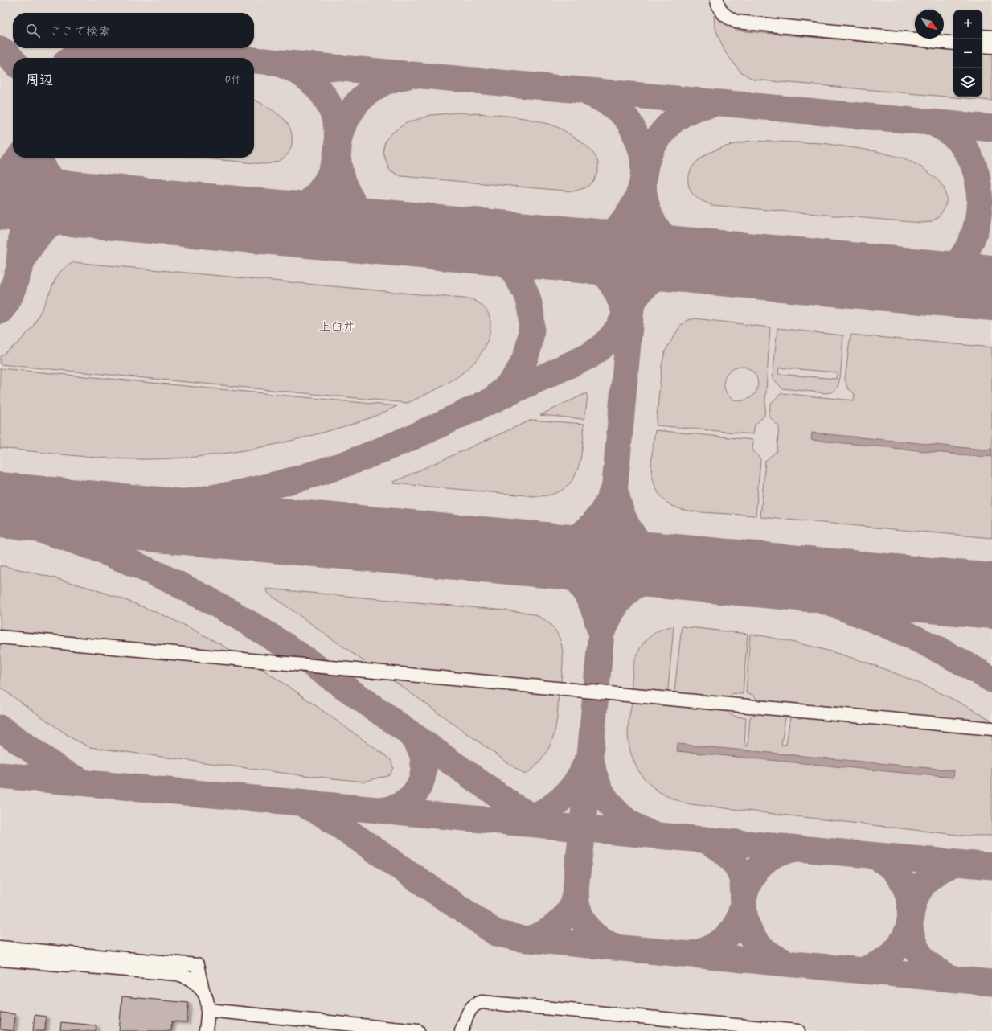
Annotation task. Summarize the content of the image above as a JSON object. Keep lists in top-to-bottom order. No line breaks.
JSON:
{"districts":["上臼井"],"north":"bottom right","page":{"map_buttons":["+","−"],"search":"ここで検索","heading":["周辺","0件"]}}
